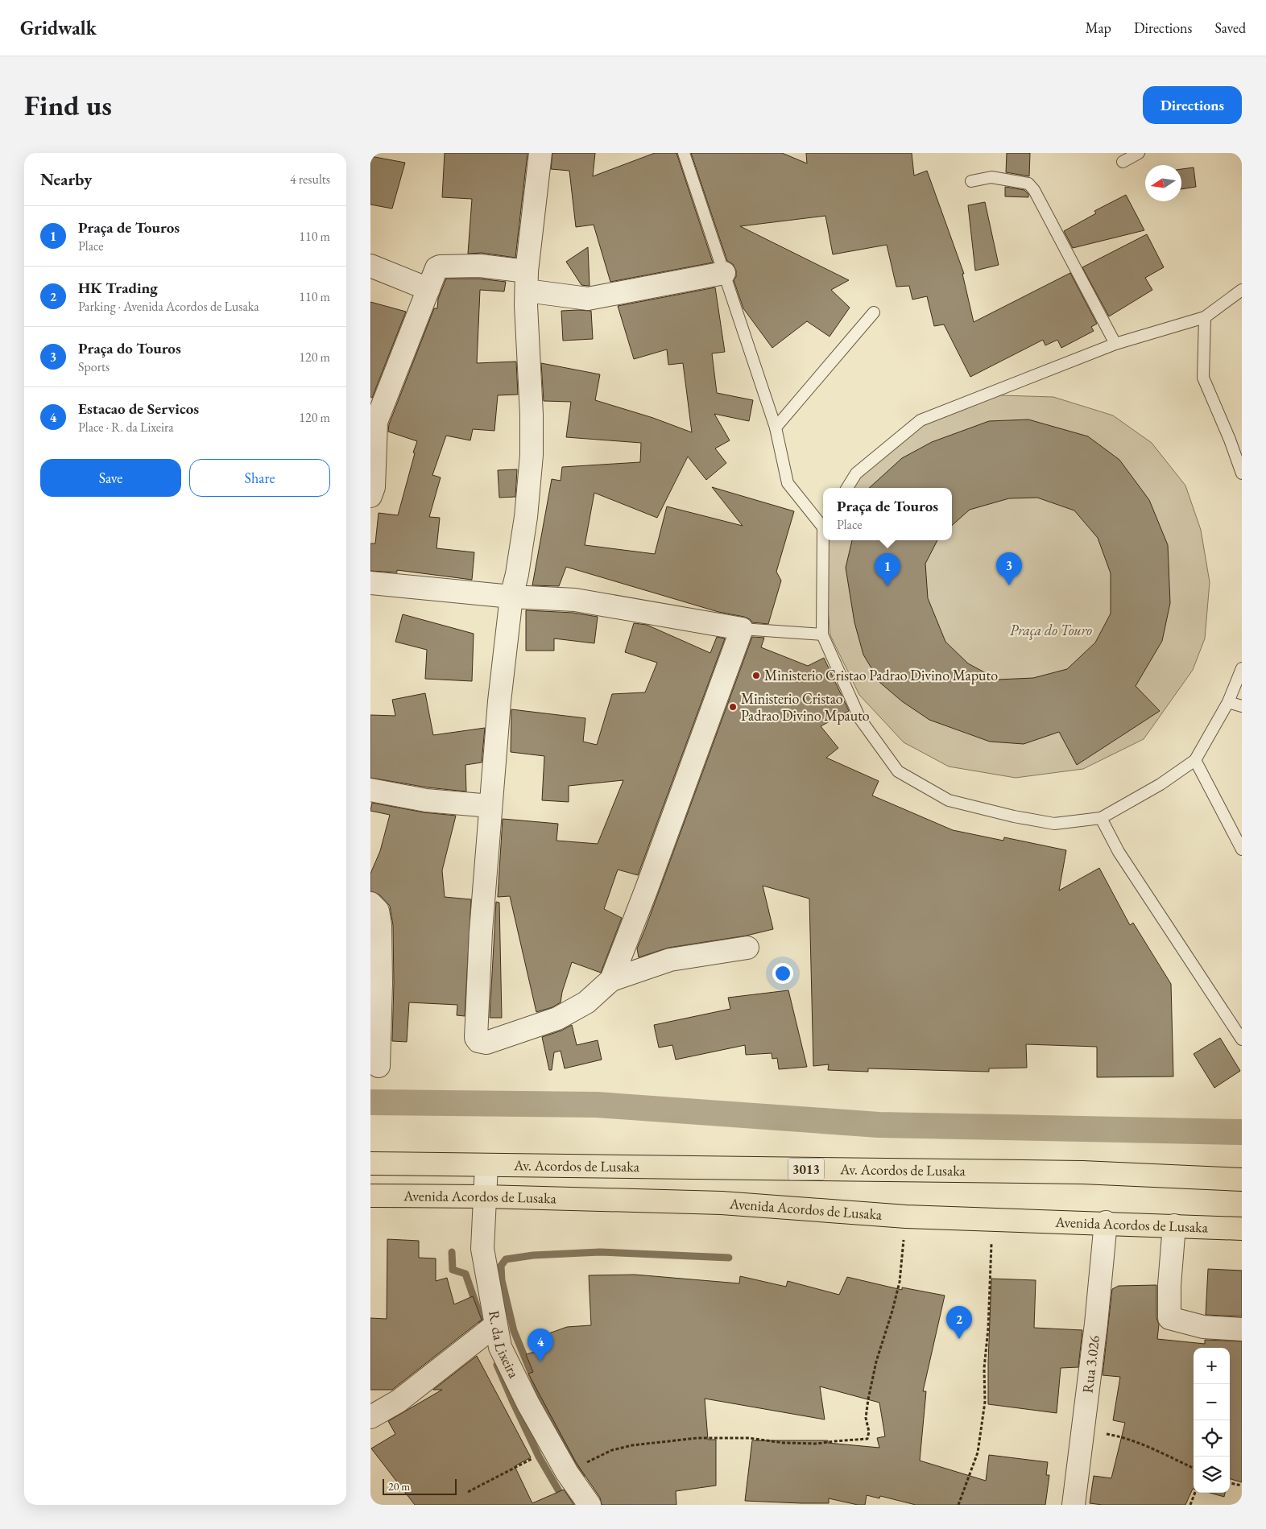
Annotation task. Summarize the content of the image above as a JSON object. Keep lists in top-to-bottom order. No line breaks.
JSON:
{"streets":{"main road":["Av. Acordos de Lusaka","3013","Avenida Acordos de Lusaka"],"street":["R. da Lixeira","Rua 3.026"]},"crossings":[["Av. Acordos de Lusaka","R. da Lixeira"],["Avenida Acordos de Lusaka","R. da Lixeira"],["Avenida Acordos de Lusaka","Rua 3.026"]],"parks":["Praça do Touro"],"places":["Ministerio Cristao Padrao Divino Maputo","Ministerio Cristao Padrao Divino Mpauto"],"scale_bar":"20 m","north":"left","page":{"header":"Gridwalk","nav":["Map","Directions","Saved"],"buttons":["Directions",["Save","Share"]],"title":"Find us","heading":["Nearby","4 results"],"list":[{"mark":"1","name":"Praça de Touros","note":"Place","value":"110 m"},{"mark":"2","name":"HK Trading","note":"Parking · Avenida Acordos de Lusaka","value":"110 m"},{"mark":"3","name":"Praça do Touros","note":"Sports","value":"120 m"},{"mark":"4","name":"Estacao de Servicos","note":"Place · R. da Lixeira","value":"120 m"}],"popup":["Praça de Touros","Place"],"pins":["3","1","2","4"],"map_buttons":["+","−"],"scale":"20 m"}}
